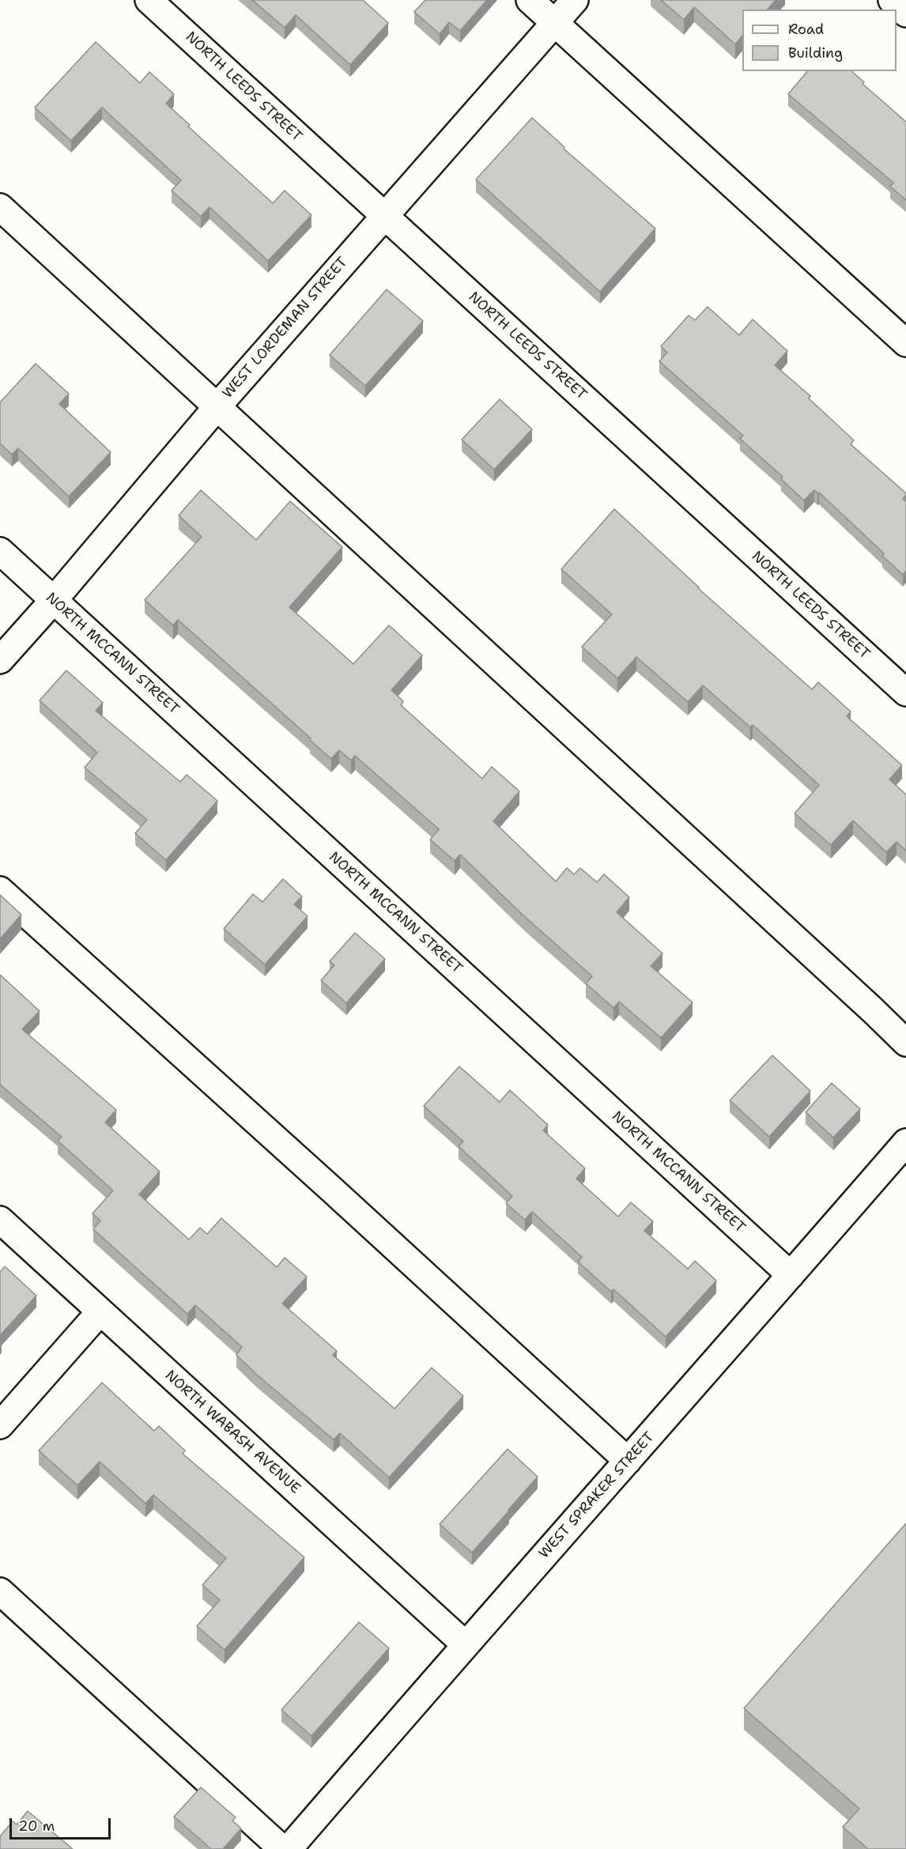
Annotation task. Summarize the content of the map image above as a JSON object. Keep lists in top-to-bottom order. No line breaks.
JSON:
{"streets":{"street":["NORTH LEEDS STREET","WEST LORDEMAN STREET","NORTH MCCANN STREET","NORTH WABASH AVENUE","WEST SPRAKER STREET"]},"crossings":[["NORTH LEEDS STREET","WEST LORDEMAN STREET"],["WEST LORDEMAN STREET","NORTH MCCANN STREET"],["NORTH MCCANN STREET","WEST SPRAKER STREET"],["NORTH WABASH AVENUE","WEST SPRAKER STREET"]],"legend":["Road","Building"],"scale_bar":"20 m"}
